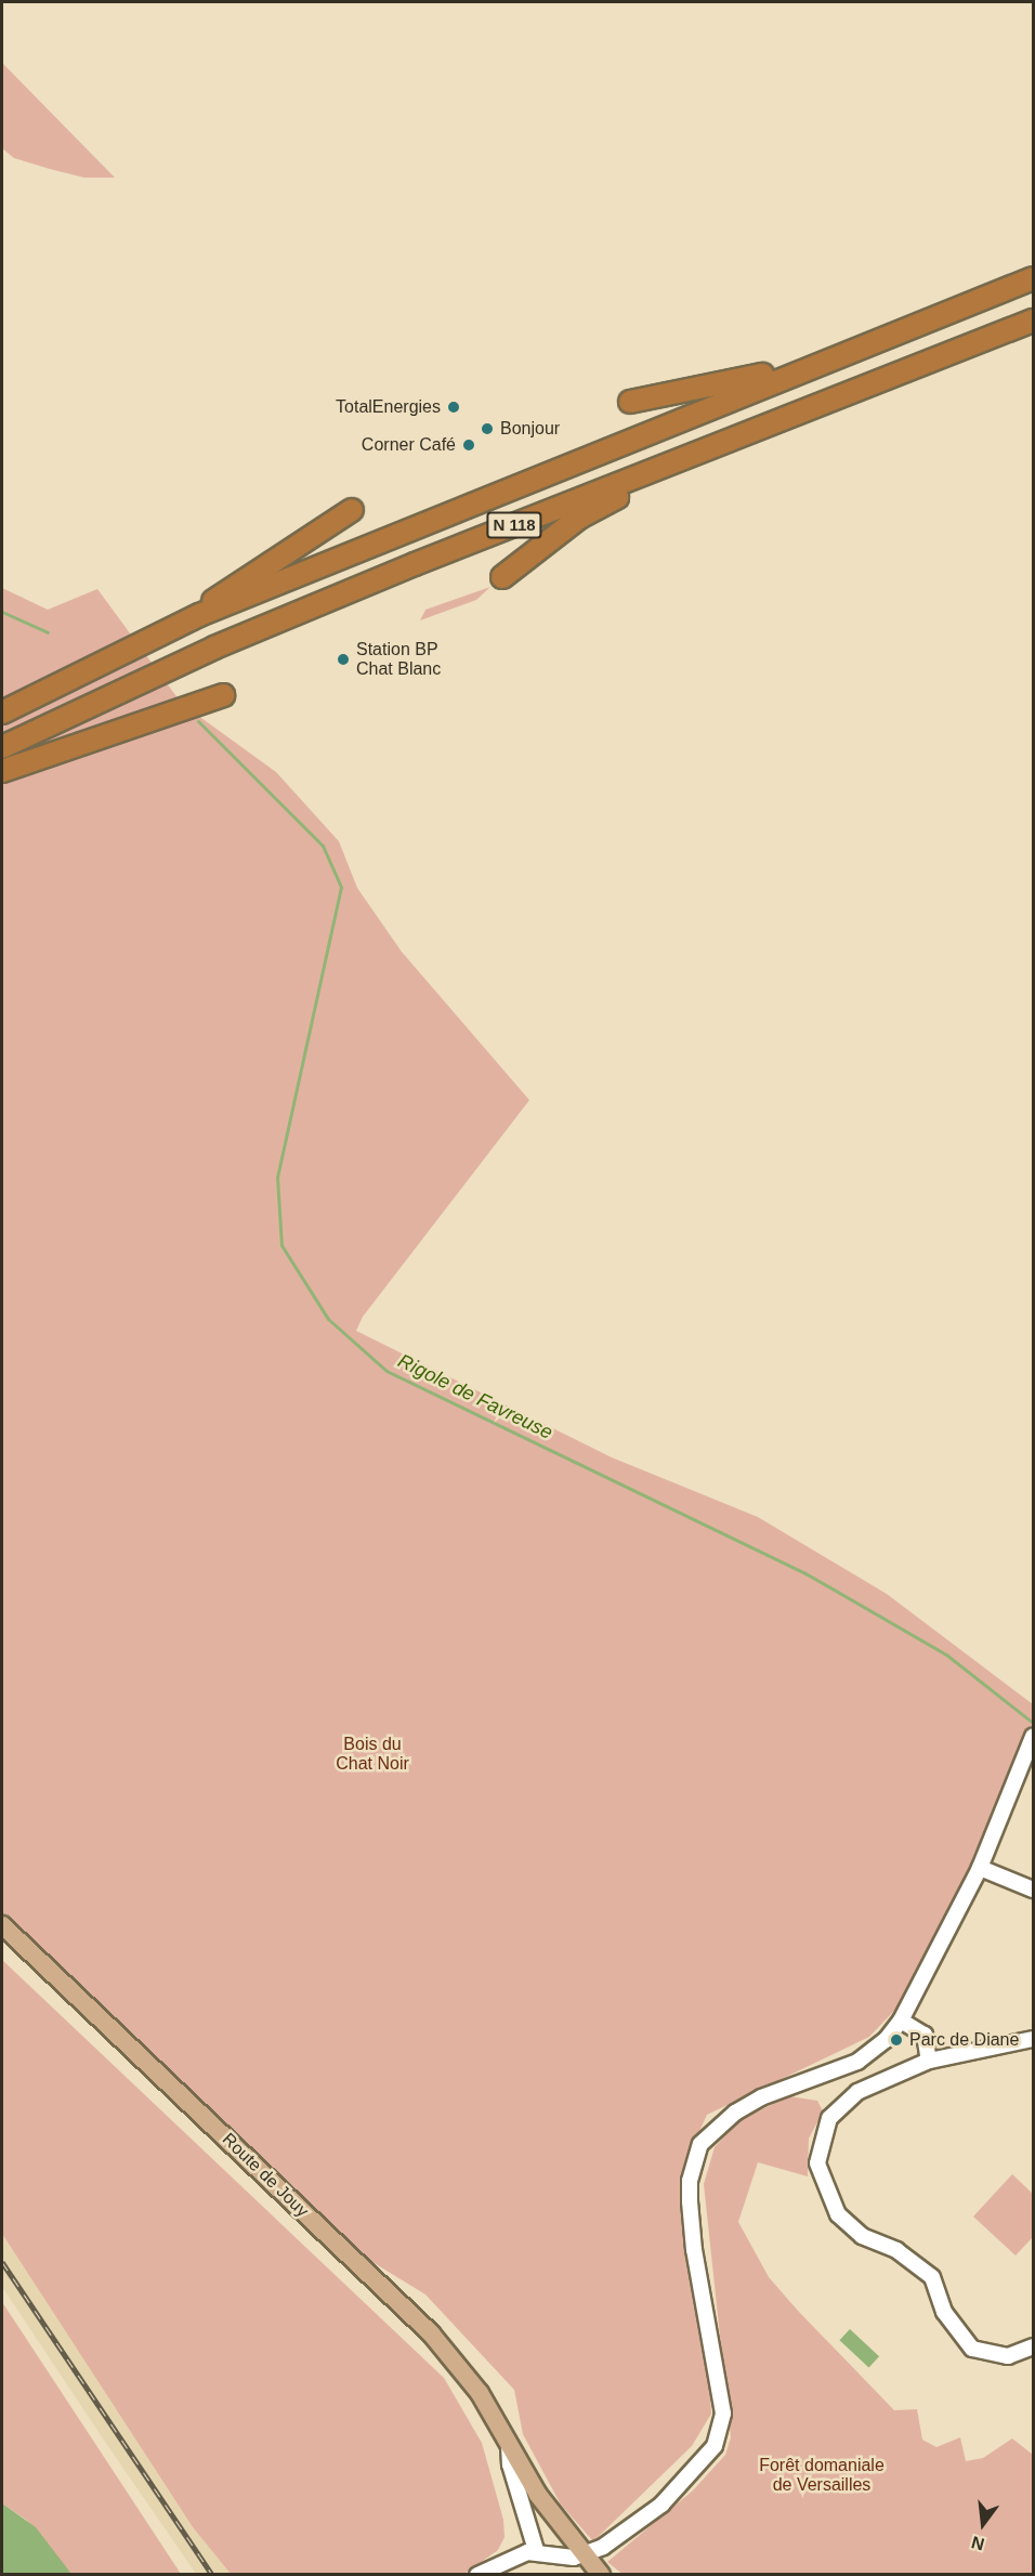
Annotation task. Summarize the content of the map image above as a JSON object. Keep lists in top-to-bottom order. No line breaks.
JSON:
{"streets":{"highway":["N 118"],"main road":["Route de Jouy"]},"water":["Rigole de Favreuse"],"parks":["Bois du Chat Noir","Forêt domaniale de Versailles"],"places":["TotalEnergies","Bonjour","Corner Café","Station BP Chat Blanc","Parc de Diane"],"north":"bottom"}
